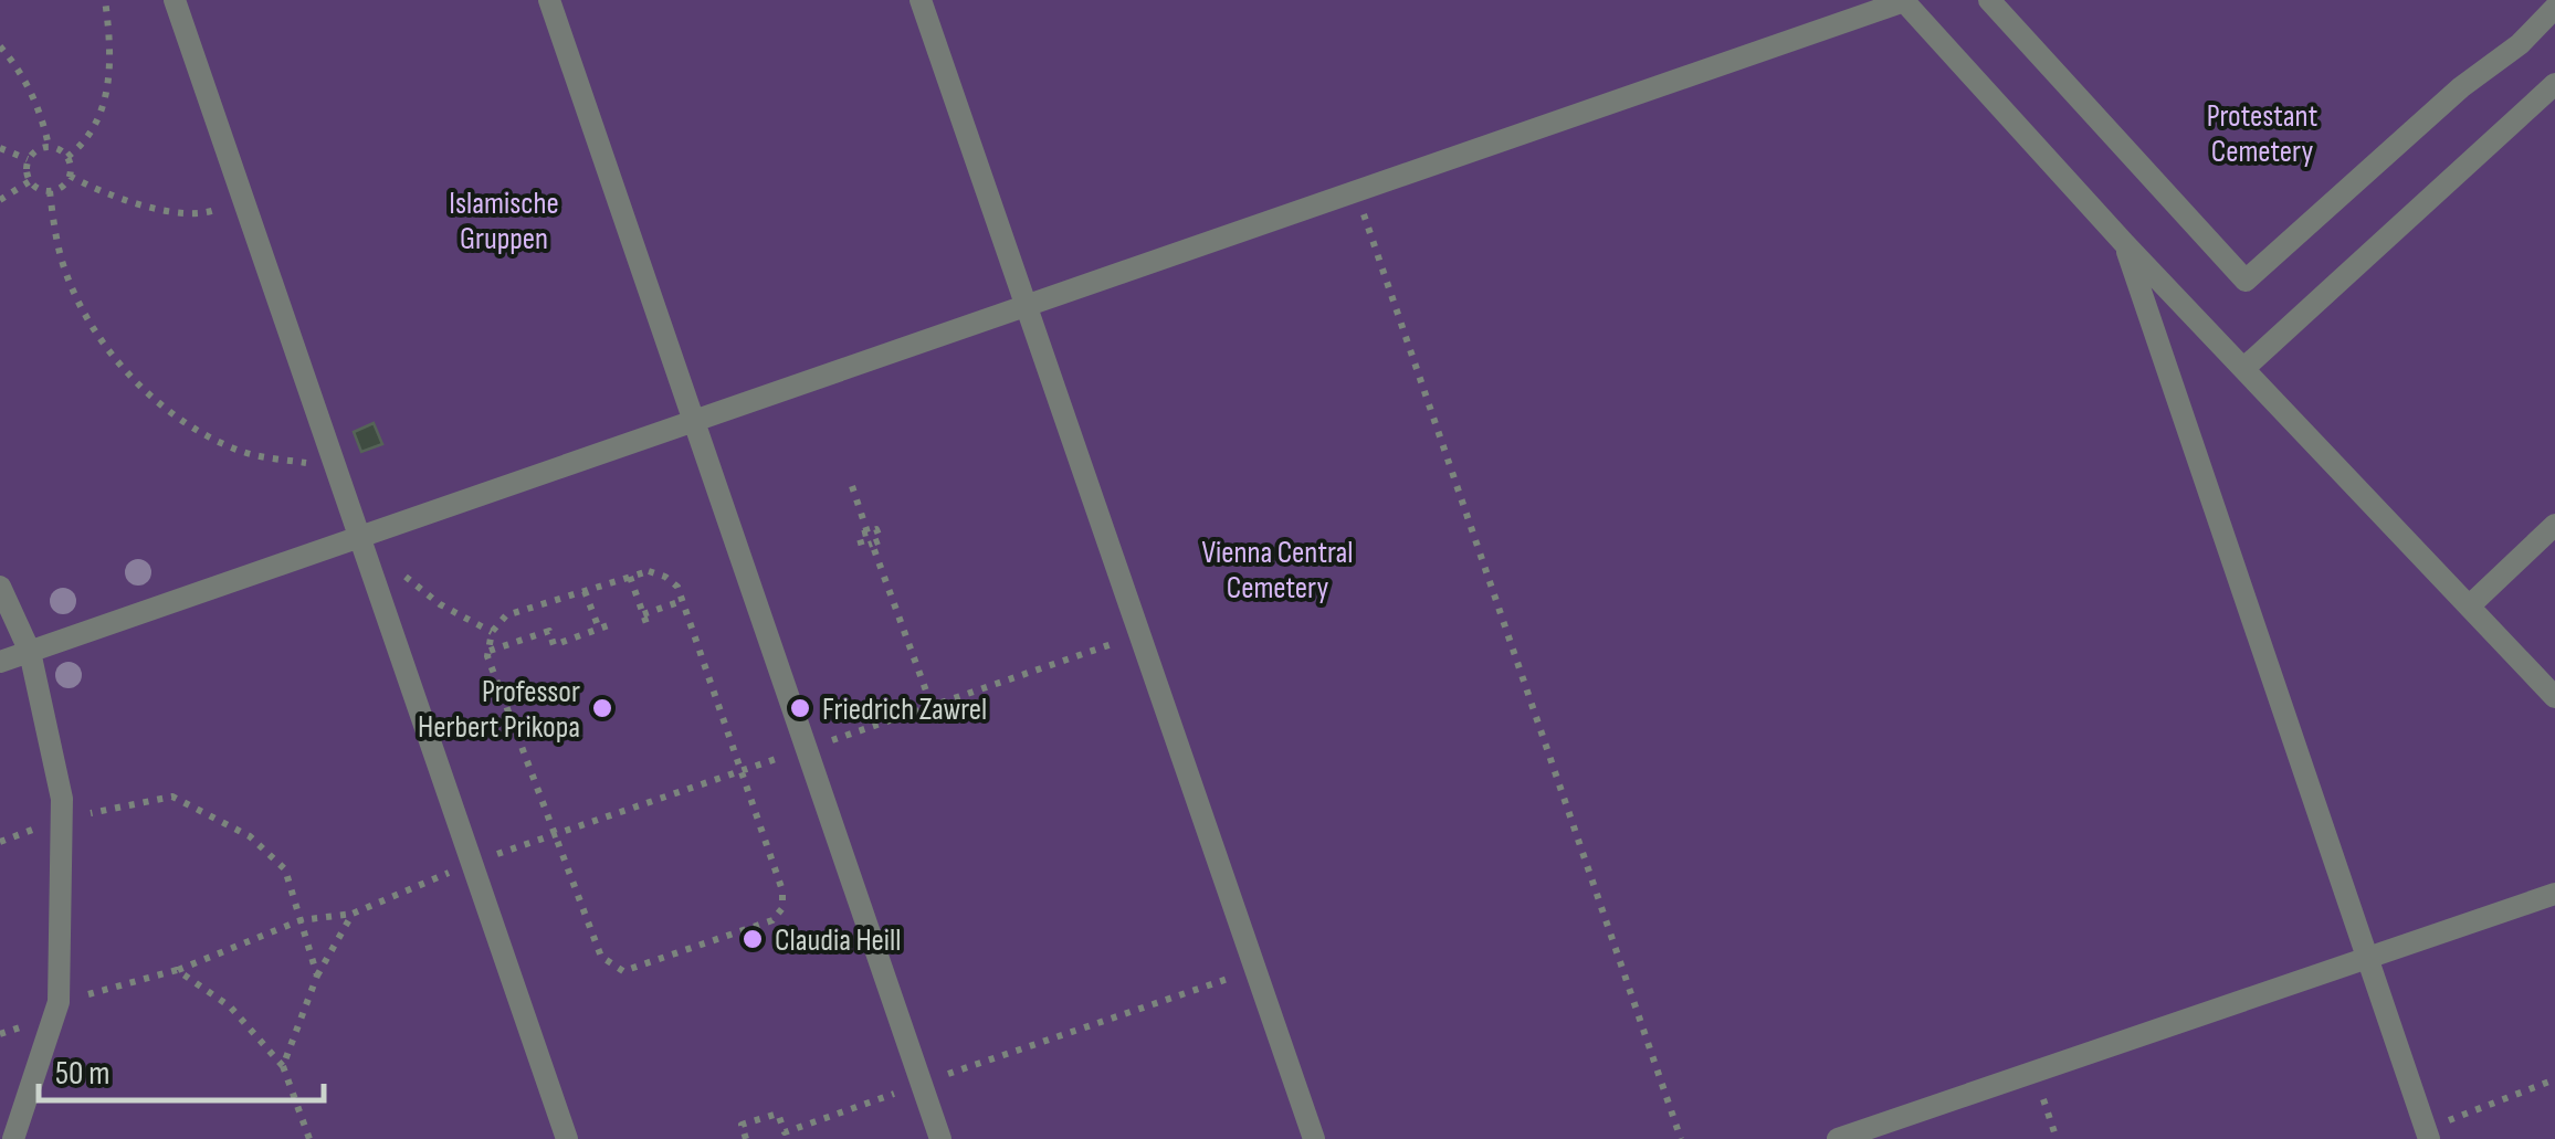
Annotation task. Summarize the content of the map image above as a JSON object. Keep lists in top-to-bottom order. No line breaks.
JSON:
{"parks":["Protestant Cemetery","Islamische Gruppen","Vienna Central Cemetery"],"places":["Professor Herbert Prikopa","Friedrich Zawrel","Claudia Heill"],"scale_bar":"50 m"}
